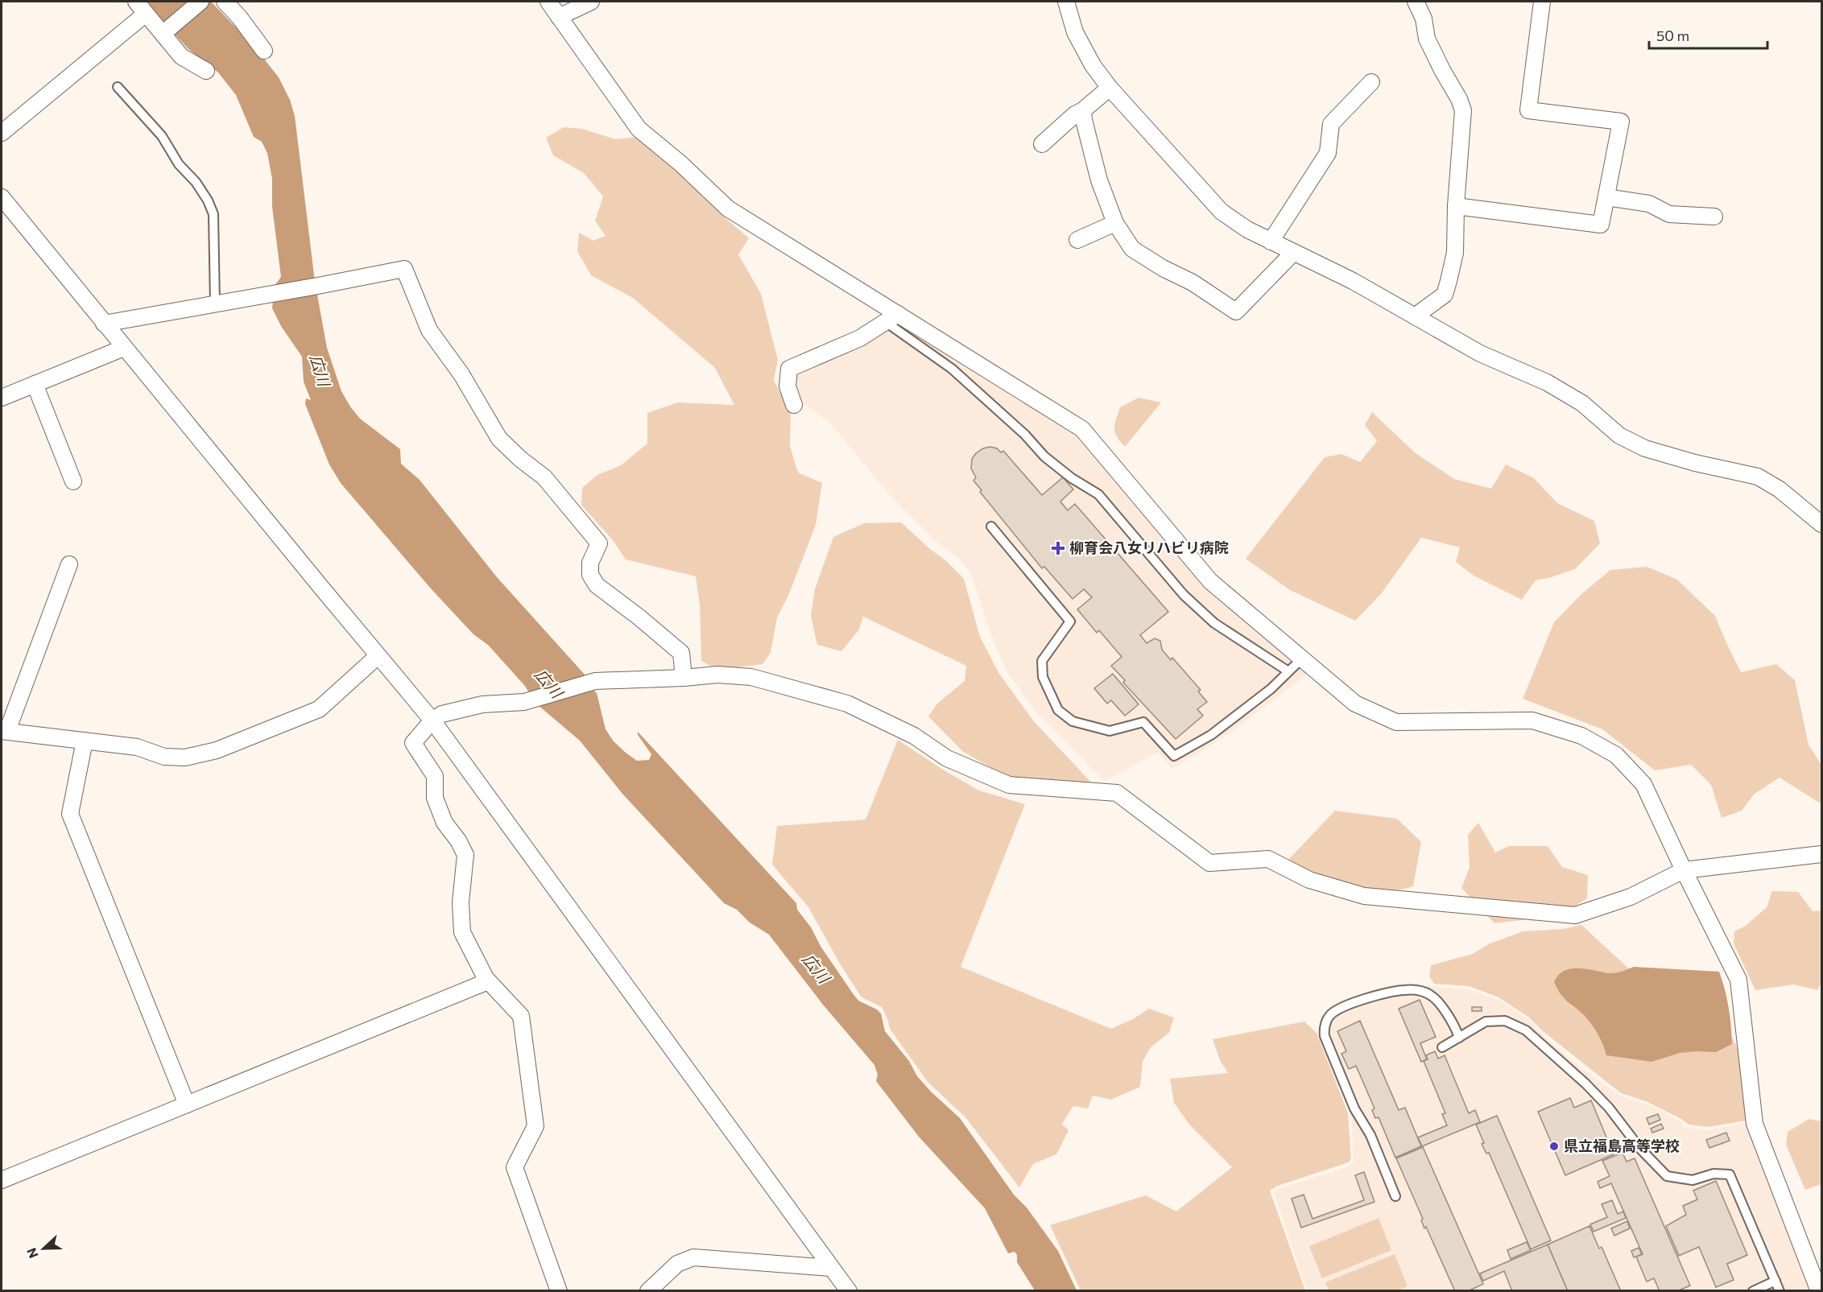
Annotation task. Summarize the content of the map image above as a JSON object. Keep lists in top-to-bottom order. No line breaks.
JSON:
{"water":["広川"],"places":{"health":["柳育会八女リハビリ病院"],"other":["県立福島高等学校"]},"scale_bar":"50 m","north":"left"}
